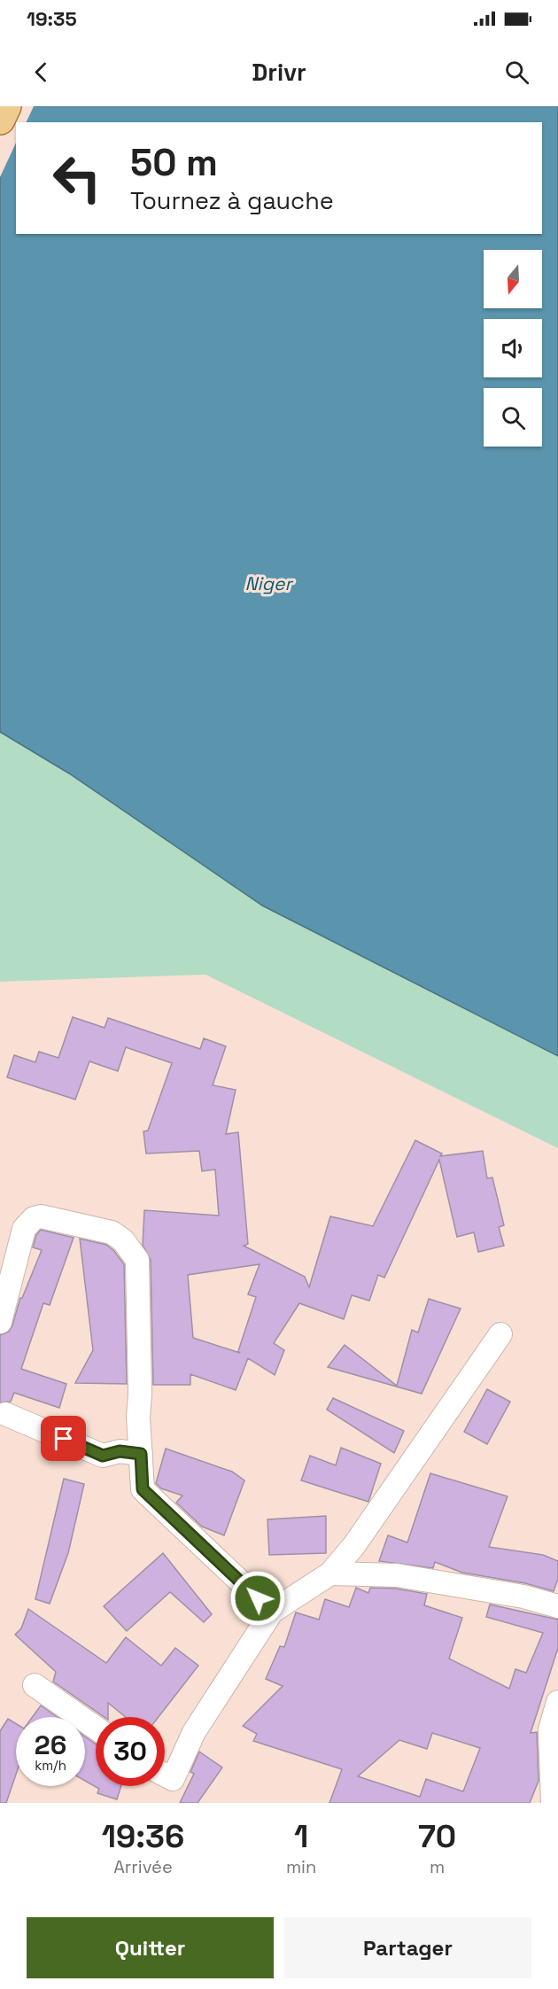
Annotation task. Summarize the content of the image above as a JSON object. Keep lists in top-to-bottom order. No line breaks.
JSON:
{"water":["Niger"],"north":"bottom","page":{"status":"19:35","header":"Drivr","turn":["50 m","Tournez à gauche"],"speed":"26 km/h","limit":"30","eta":["19:36","Arrivée","1","min","70","m"],"buttons":["Quitter","Partager"]}}
